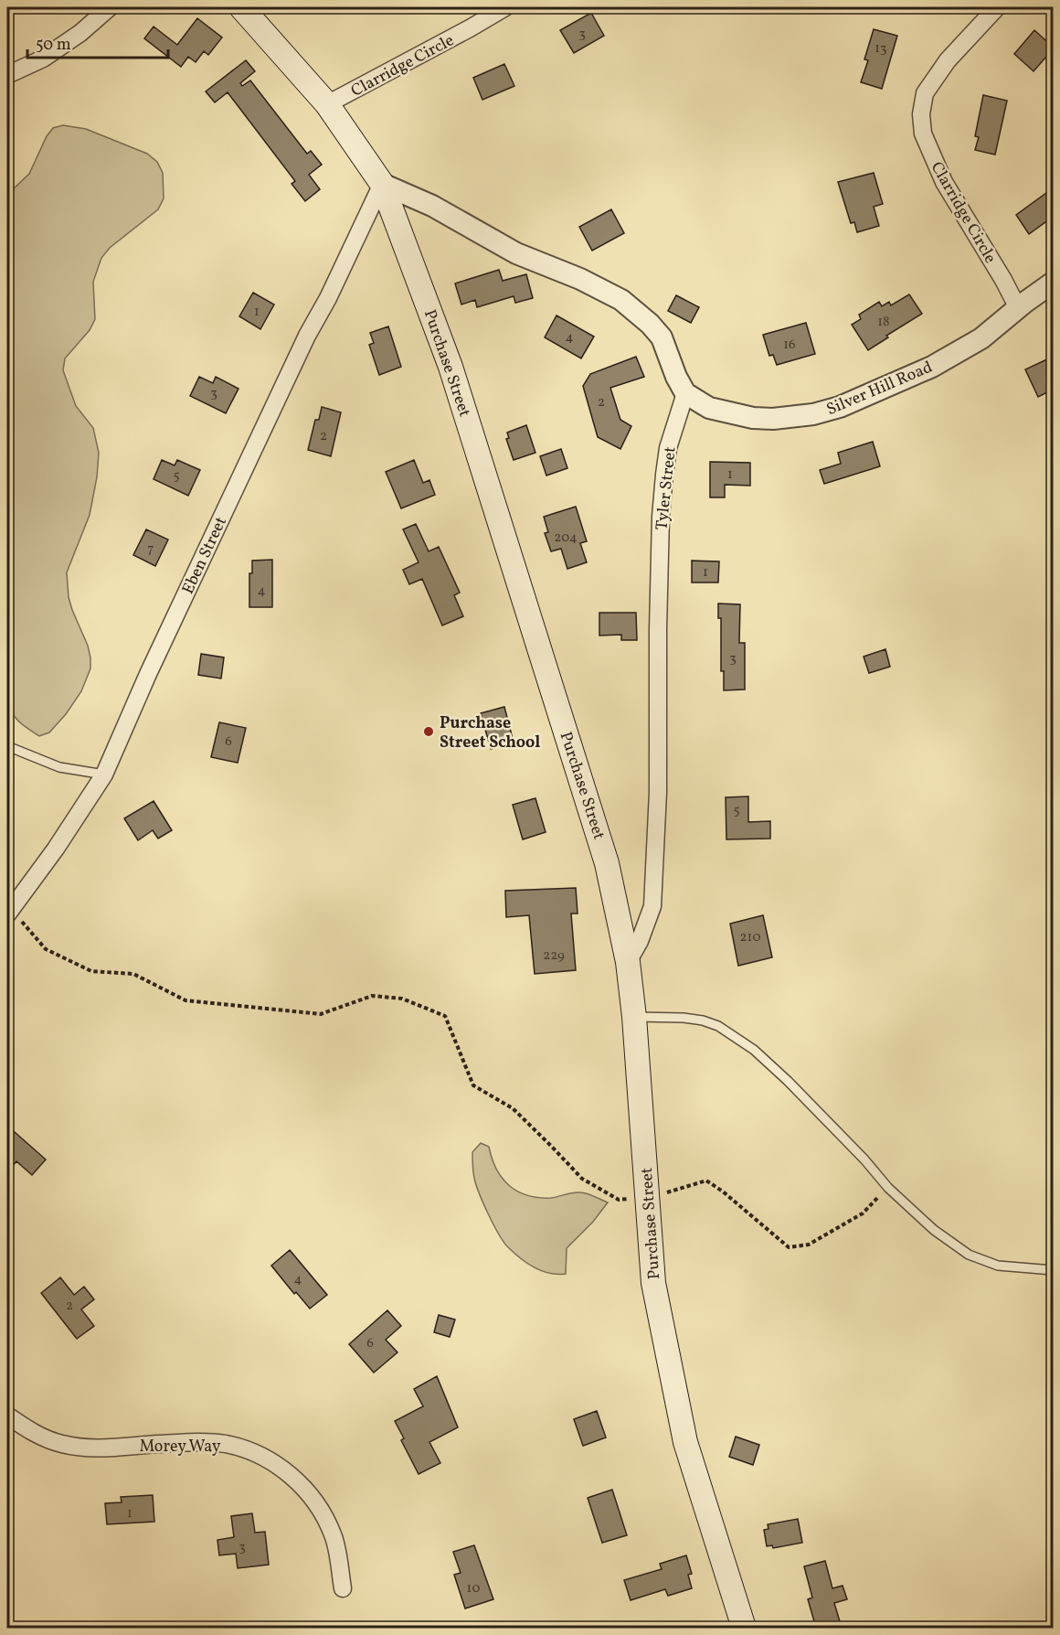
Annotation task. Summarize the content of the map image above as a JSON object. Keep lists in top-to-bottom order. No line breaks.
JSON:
{"streets":{"main road":["Purchase Street"],"street":["Clarridge Circle","Silver Hill Road","Tyler Street","Eben Street","Morey Way"]},"crossings":[["Clarridge Circle","Purchase Street"],["Clarridge Circle","Silver Hill Road"],["Purchase Street","Tyler Street"],["Purchase Street","Eben Street"],["Silver Hill Road","Tyler Street"]],"places":["Purchase Street School"],"house_numbers":["3","13","1","18","4","16","3","2","2","1","5","204","7","1","4","3","6","5","210","229","4","2","6","1","3","10"],"scale_bar":"50 m"}
